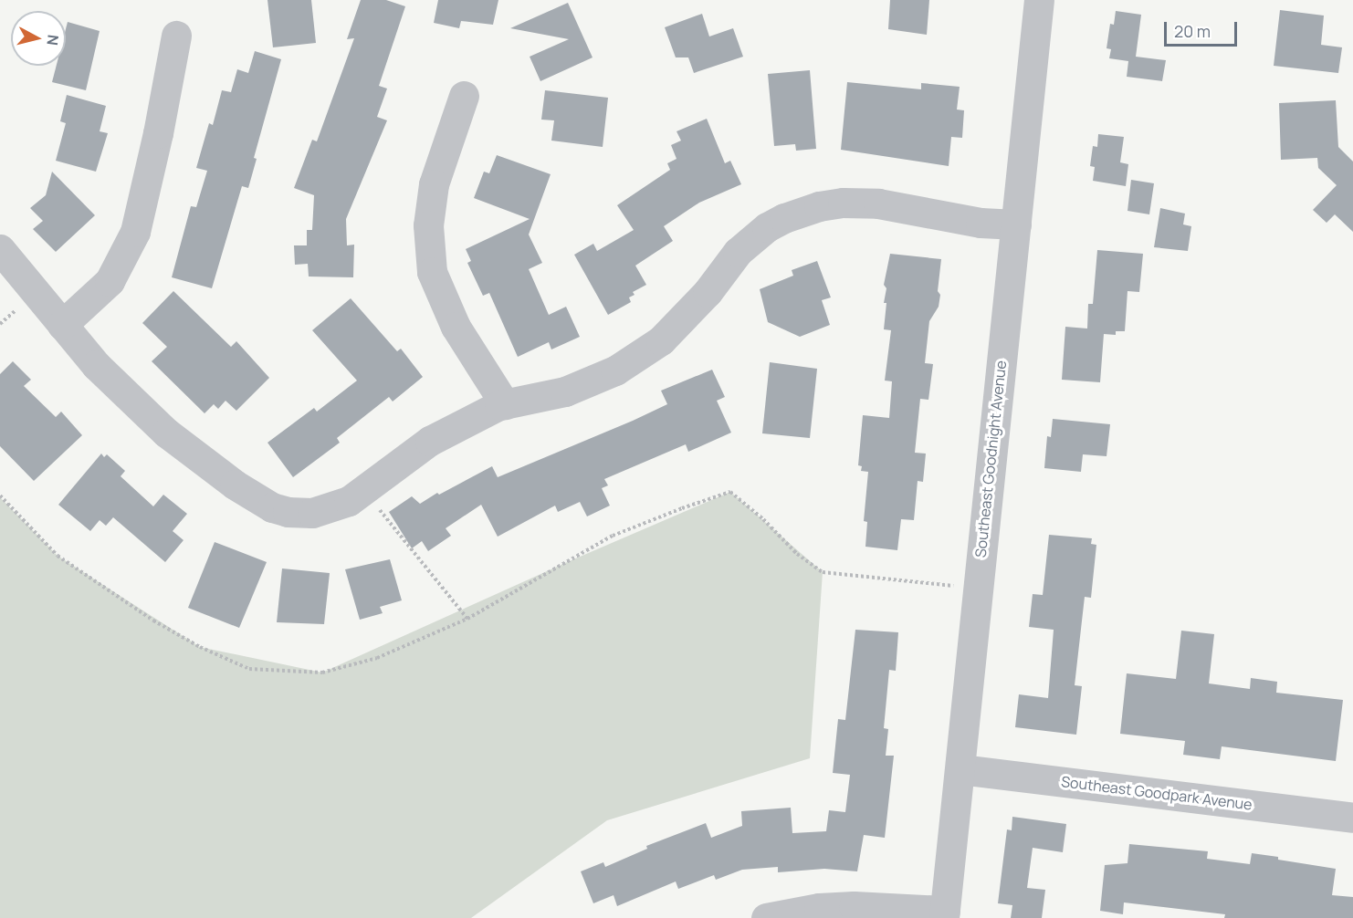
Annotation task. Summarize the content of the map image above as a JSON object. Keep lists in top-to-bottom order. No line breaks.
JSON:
{"streets":{"street":["Southeast Goodnight Avenue","Southeast Goodpark Avenue"]},"crossings":[["Southeast Goodnight Avenue","Southeast Goodpark Avenue"]],"scale_bar":"20 m","north":"right"}
